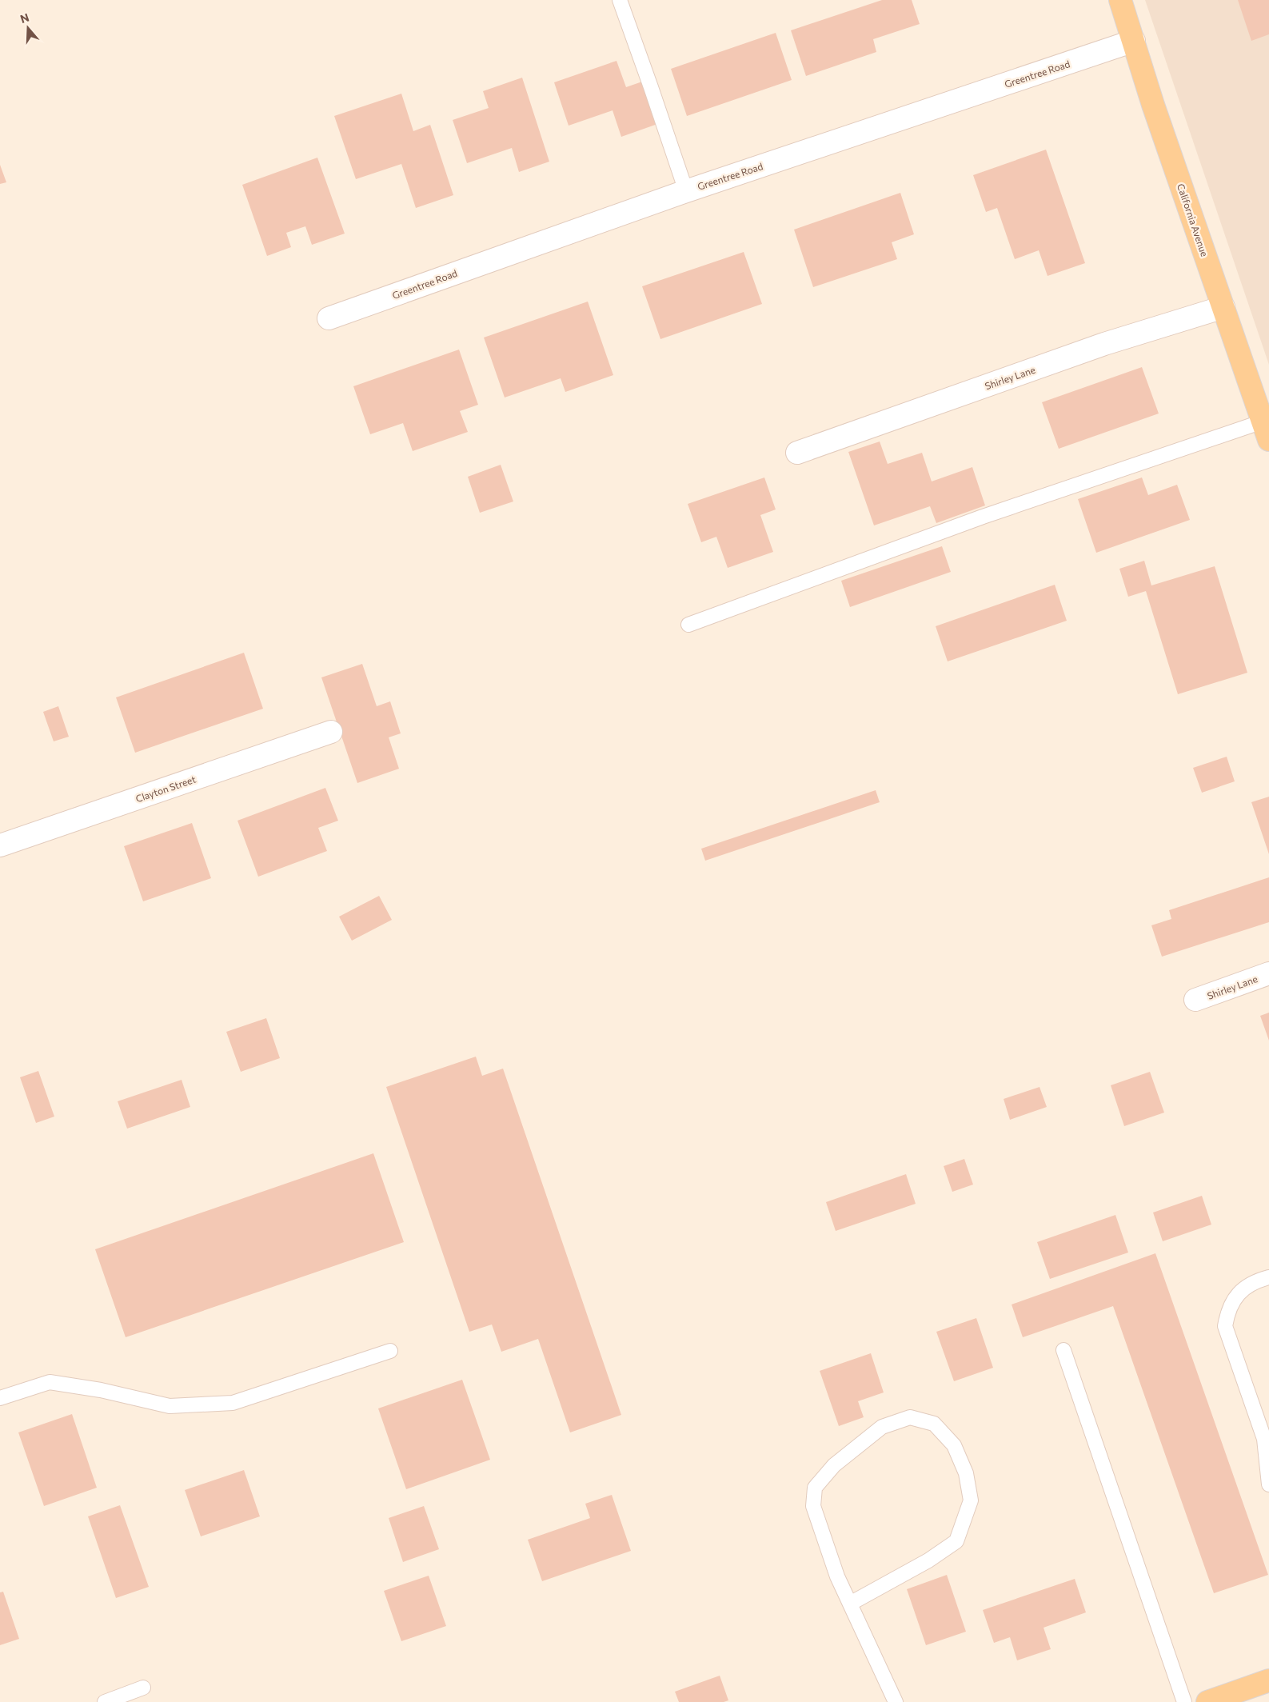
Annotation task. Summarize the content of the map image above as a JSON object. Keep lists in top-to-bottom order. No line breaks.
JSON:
{"streets":{"main road":["California Avenue"],"street":["Greentree Road","Shirley Lane","Clayton Street"]},"crossings":[["Greentree Road","California Avenue"],["California Avenue","Shirley Lane"]],"north":"top"}
